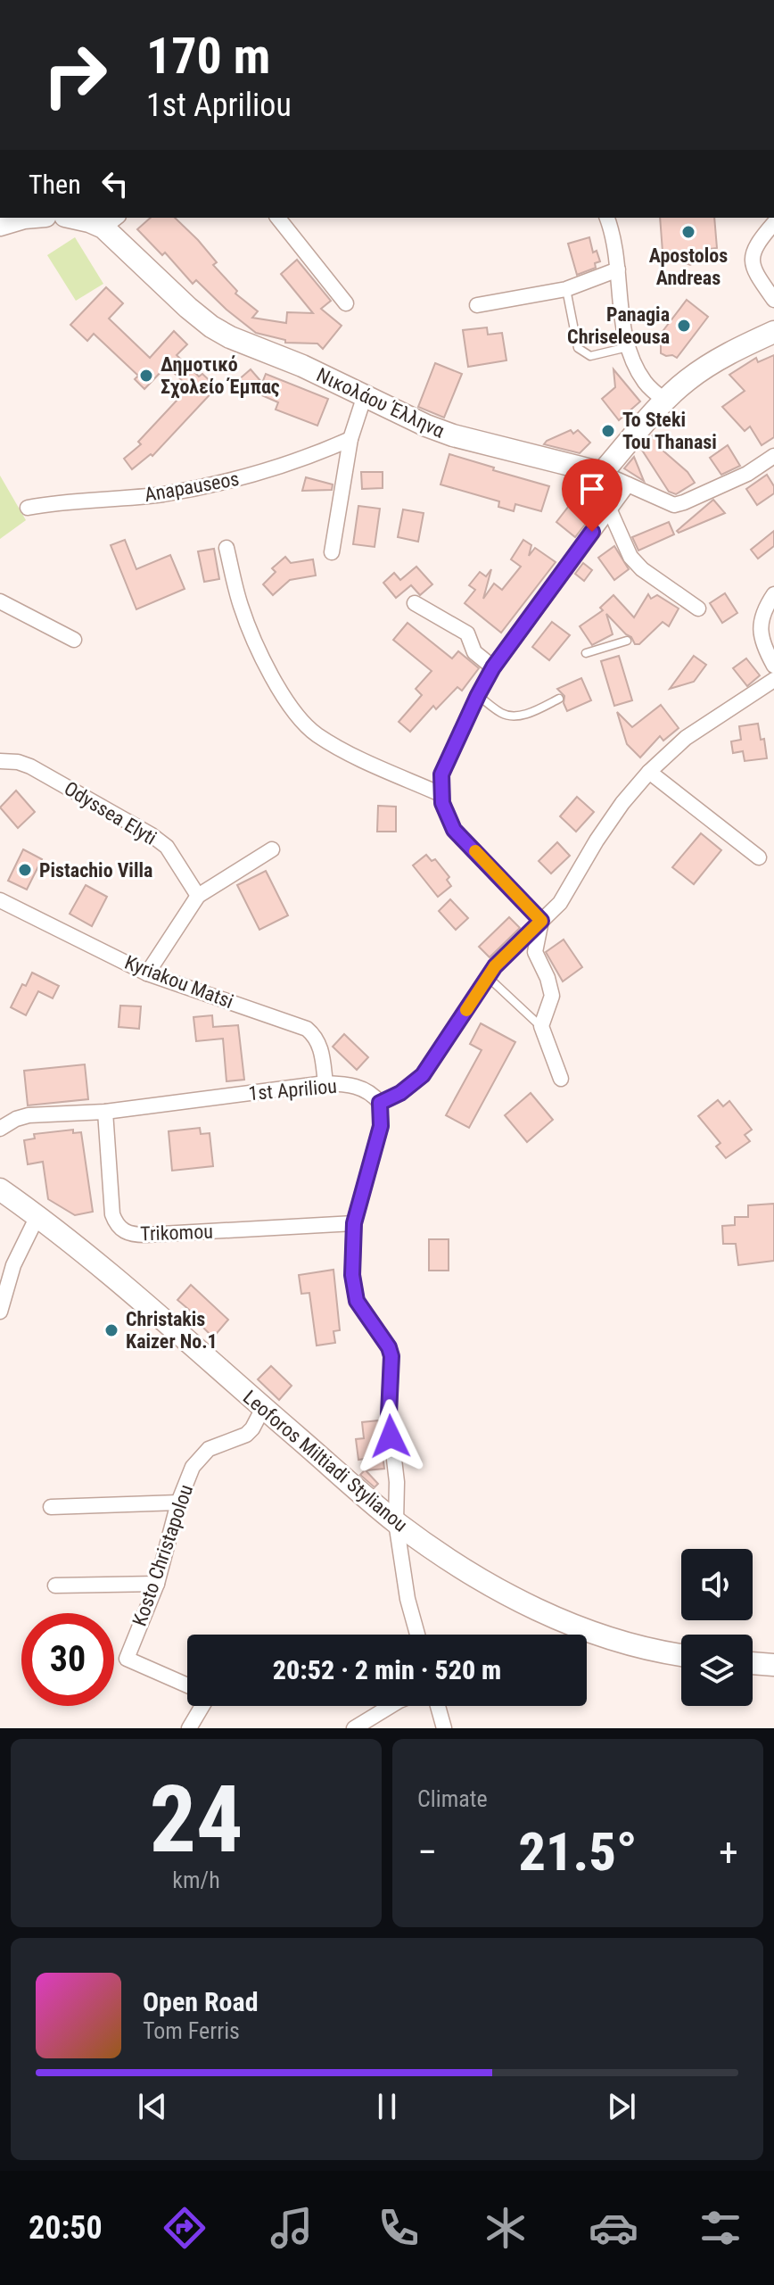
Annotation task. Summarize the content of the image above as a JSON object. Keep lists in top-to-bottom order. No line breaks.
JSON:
{"streets":{"main road":["Νικολάου Έλληνα","Leoforos Miltiadi Stylianou"],"street":["Anapauseos","Odyssea Elyti","Kyriakou Matsi","1st Apriliou","Trikomou","Kosto Christapolou"]},"crossings":[["Kyriakou Matsi","1st Apriliou"],["1st Apriliou","Trikomou"],["Leoforos Miltiadi Stylianou","Kosto Christapolou"]],"places":["Apostolos Andreas","Panagia Chriseleousa","Δημοτικό Σχολείο Έμπας","To Steki Tou Thanasi","Pistachio Villa","Christakis Kaizer No.1"],"page":{"turn":["170 m","1st Apriliou"],"then":"Then","limit":"30","trip":"20:52 · 2 min · 520 m","tile":[["24","km/h"],"Climate"],"heat":["−","21.5°","+"],"song":["Open Road","Tom Ferris"],"tabs":"20:50"}}
